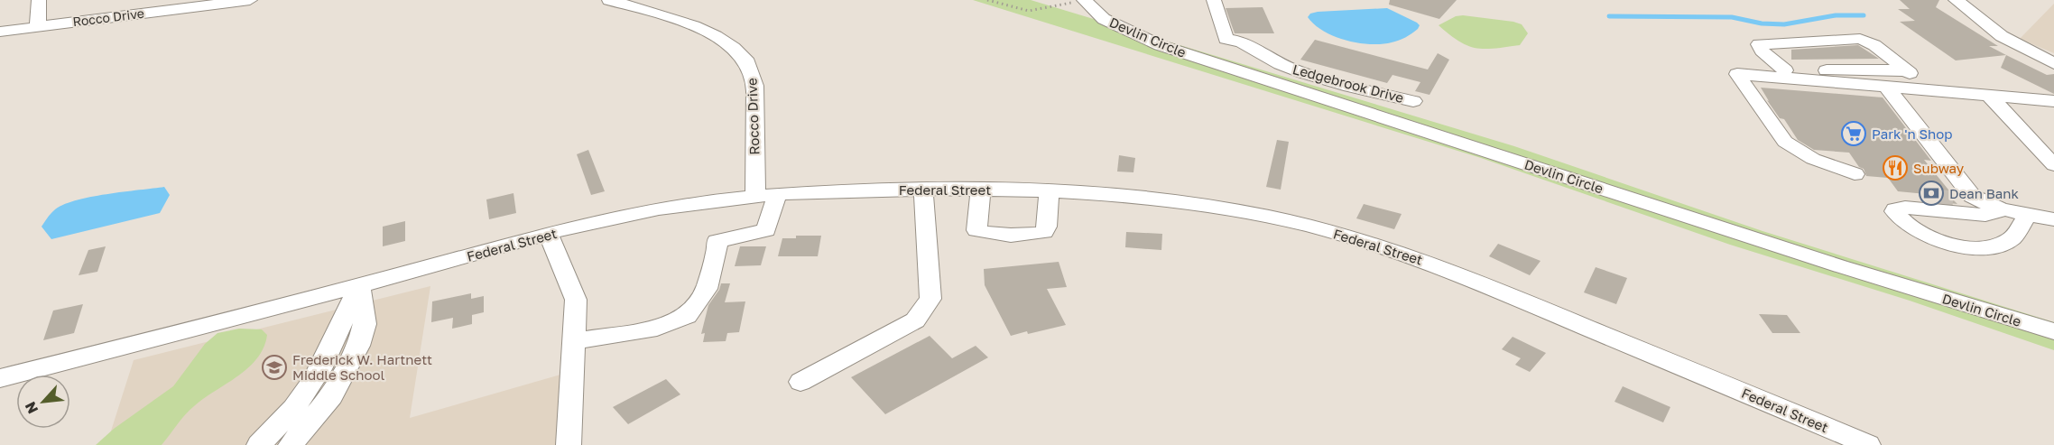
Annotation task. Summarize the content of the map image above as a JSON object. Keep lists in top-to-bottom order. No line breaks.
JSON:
{"streets":{"street":["Rocco Drive","Devlin Circle","Ledgebrook Drive","Federal Street"]},"crossings":[["Rocco Drive","Federal Street"],["Devlin Circle","Ledgebrook Drive"]],"places":{"supermarket":["Park 'n Shop"],"restaurant":["Subway"],"bank":["Dean Bank"],"school or university":["Frederick W. Hartnett Middle School"]},"north":"bottom left"}
